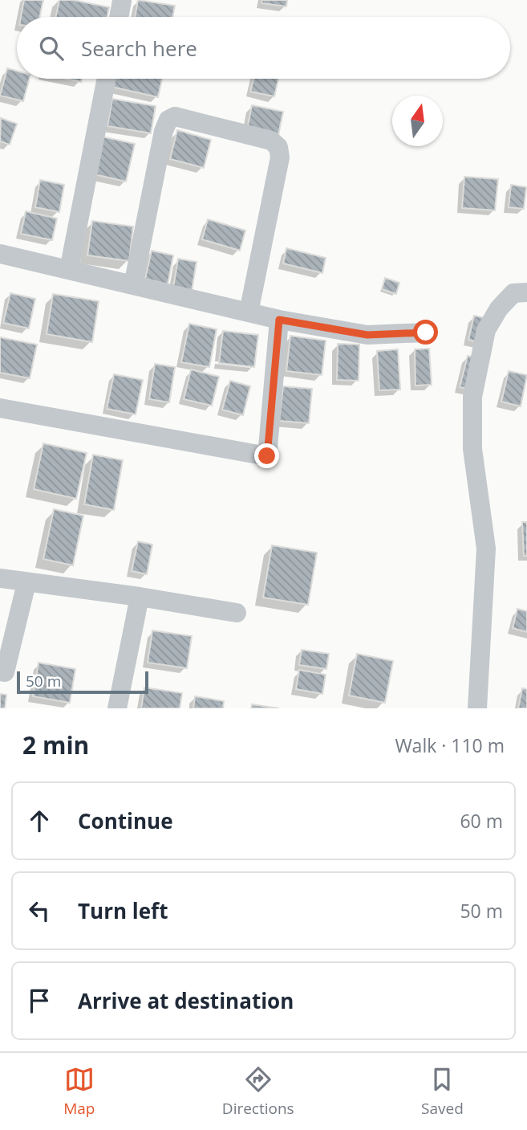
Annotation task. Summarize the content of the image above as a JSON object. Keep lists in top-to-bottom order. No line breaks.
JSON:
{"scale_bar":"50 m","north":"top","page":{"search":"Search here","scale":"50 m","heading":["2 min","Walk · 110 m"],"list":[["Continue","60 m"],["Turn left","50 m"],"Arrive at destination"],"nav":["Map","Directions","Saved"]}}
